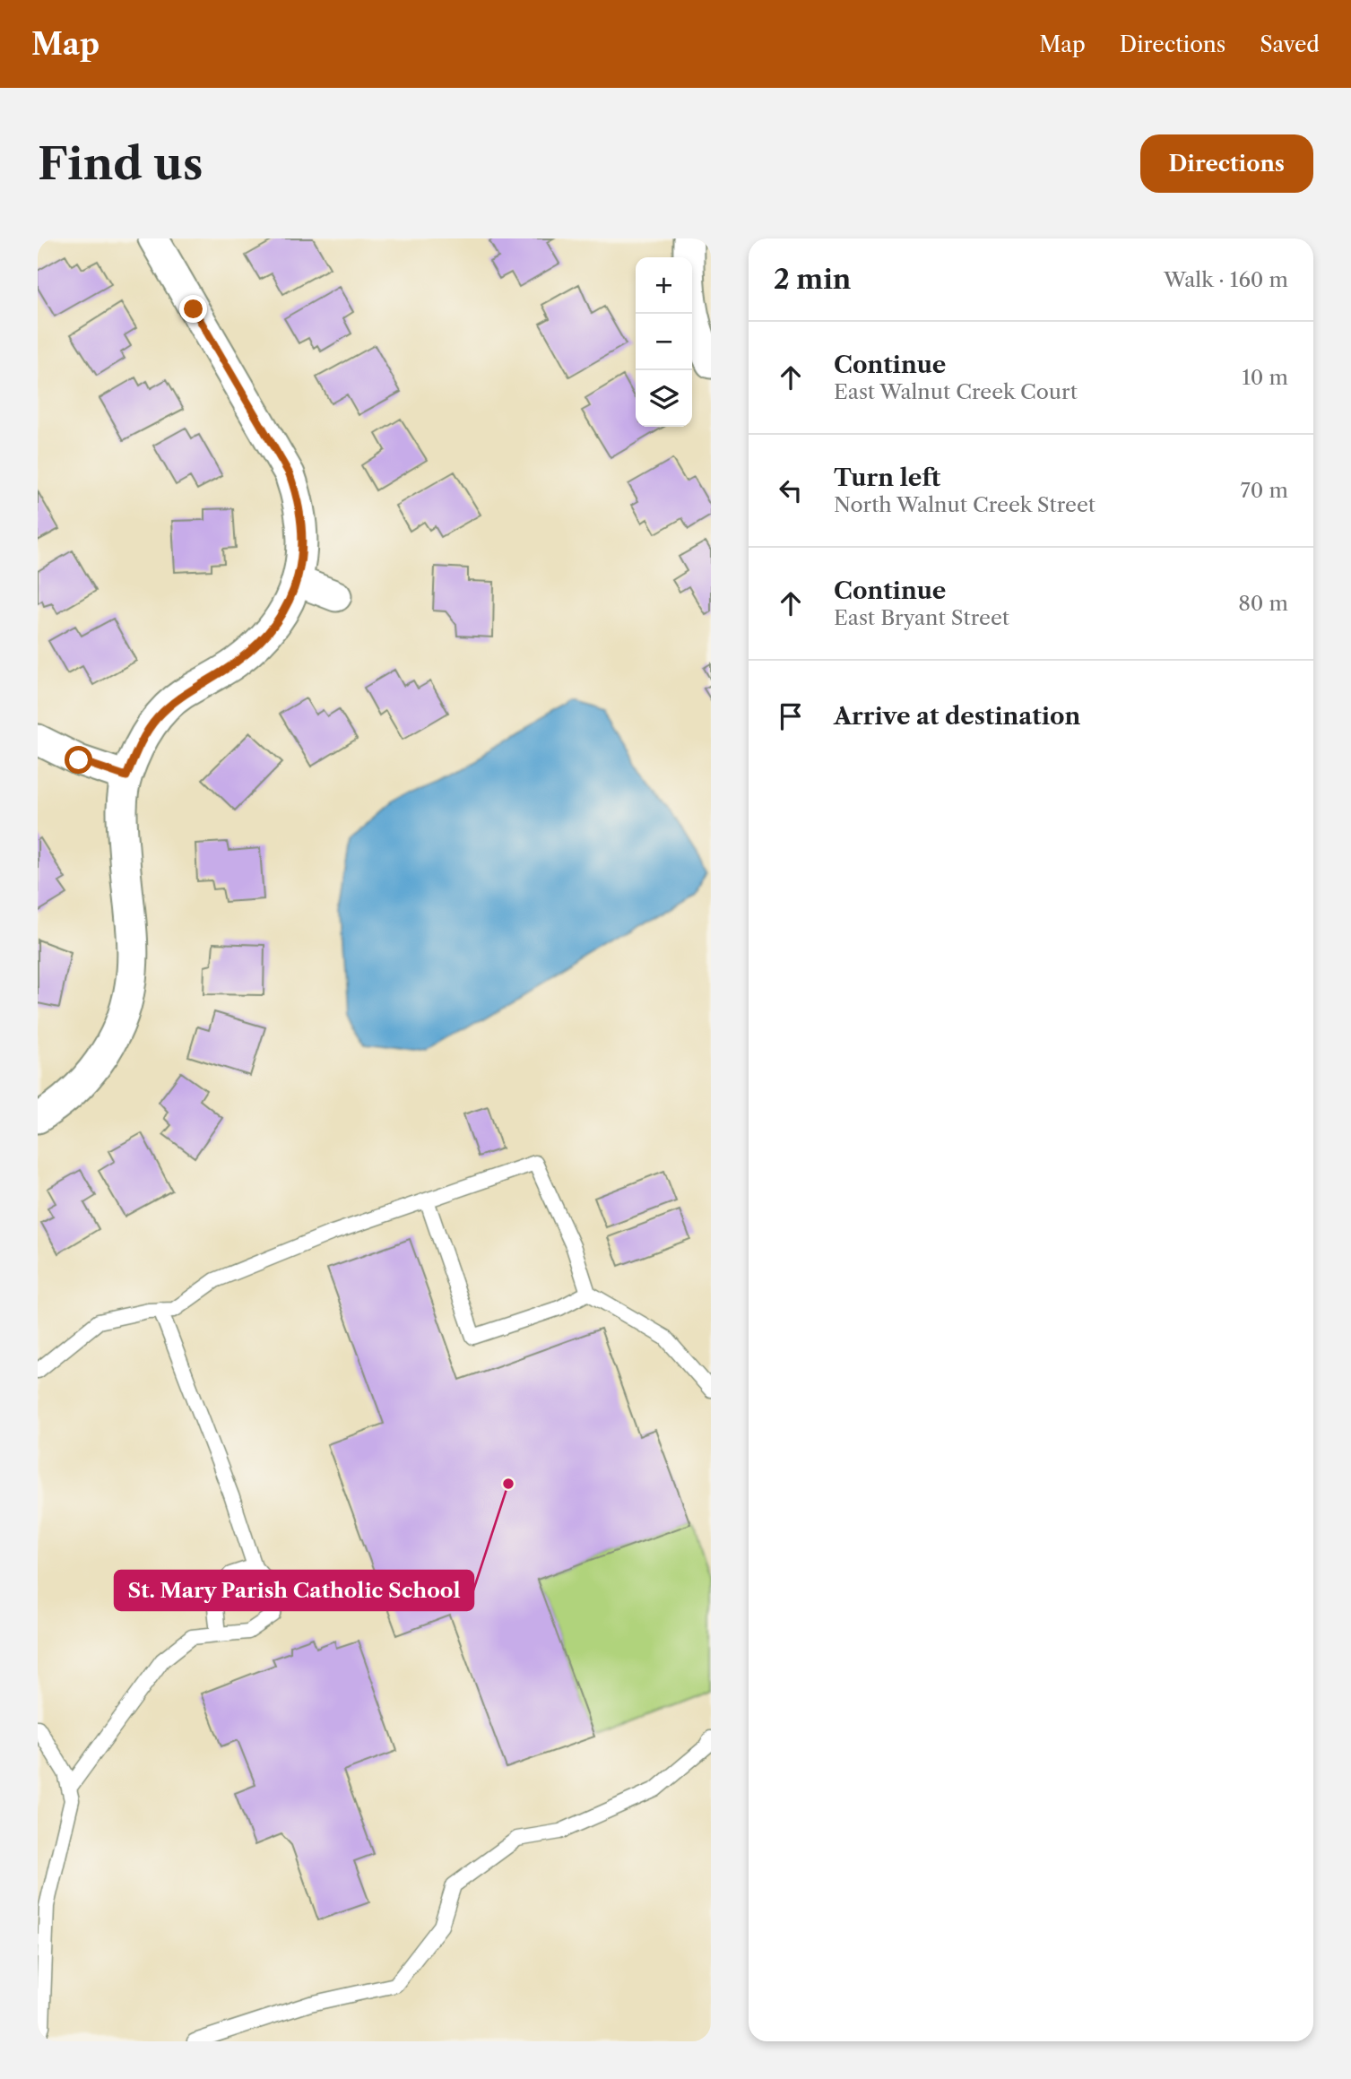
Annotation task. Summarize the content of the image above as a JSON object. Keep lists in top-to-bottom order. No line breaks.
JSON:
{"places":["St. Mary Parish Catholic School"],"page":{"header":"Map","nav":["Map","Directions","Saved"],"buttons":"Directions","title":"Find us","heading":["2 min","Walk · 160 m"],"map_buttons":["+","−"],"list":[["Continue","East Walnut Creek Court","10 m"],["Turn left","North Walnut Creek Street","70 m"],["Continue","East Bryant Street","80 m"],"Arrive at destination"]}}
